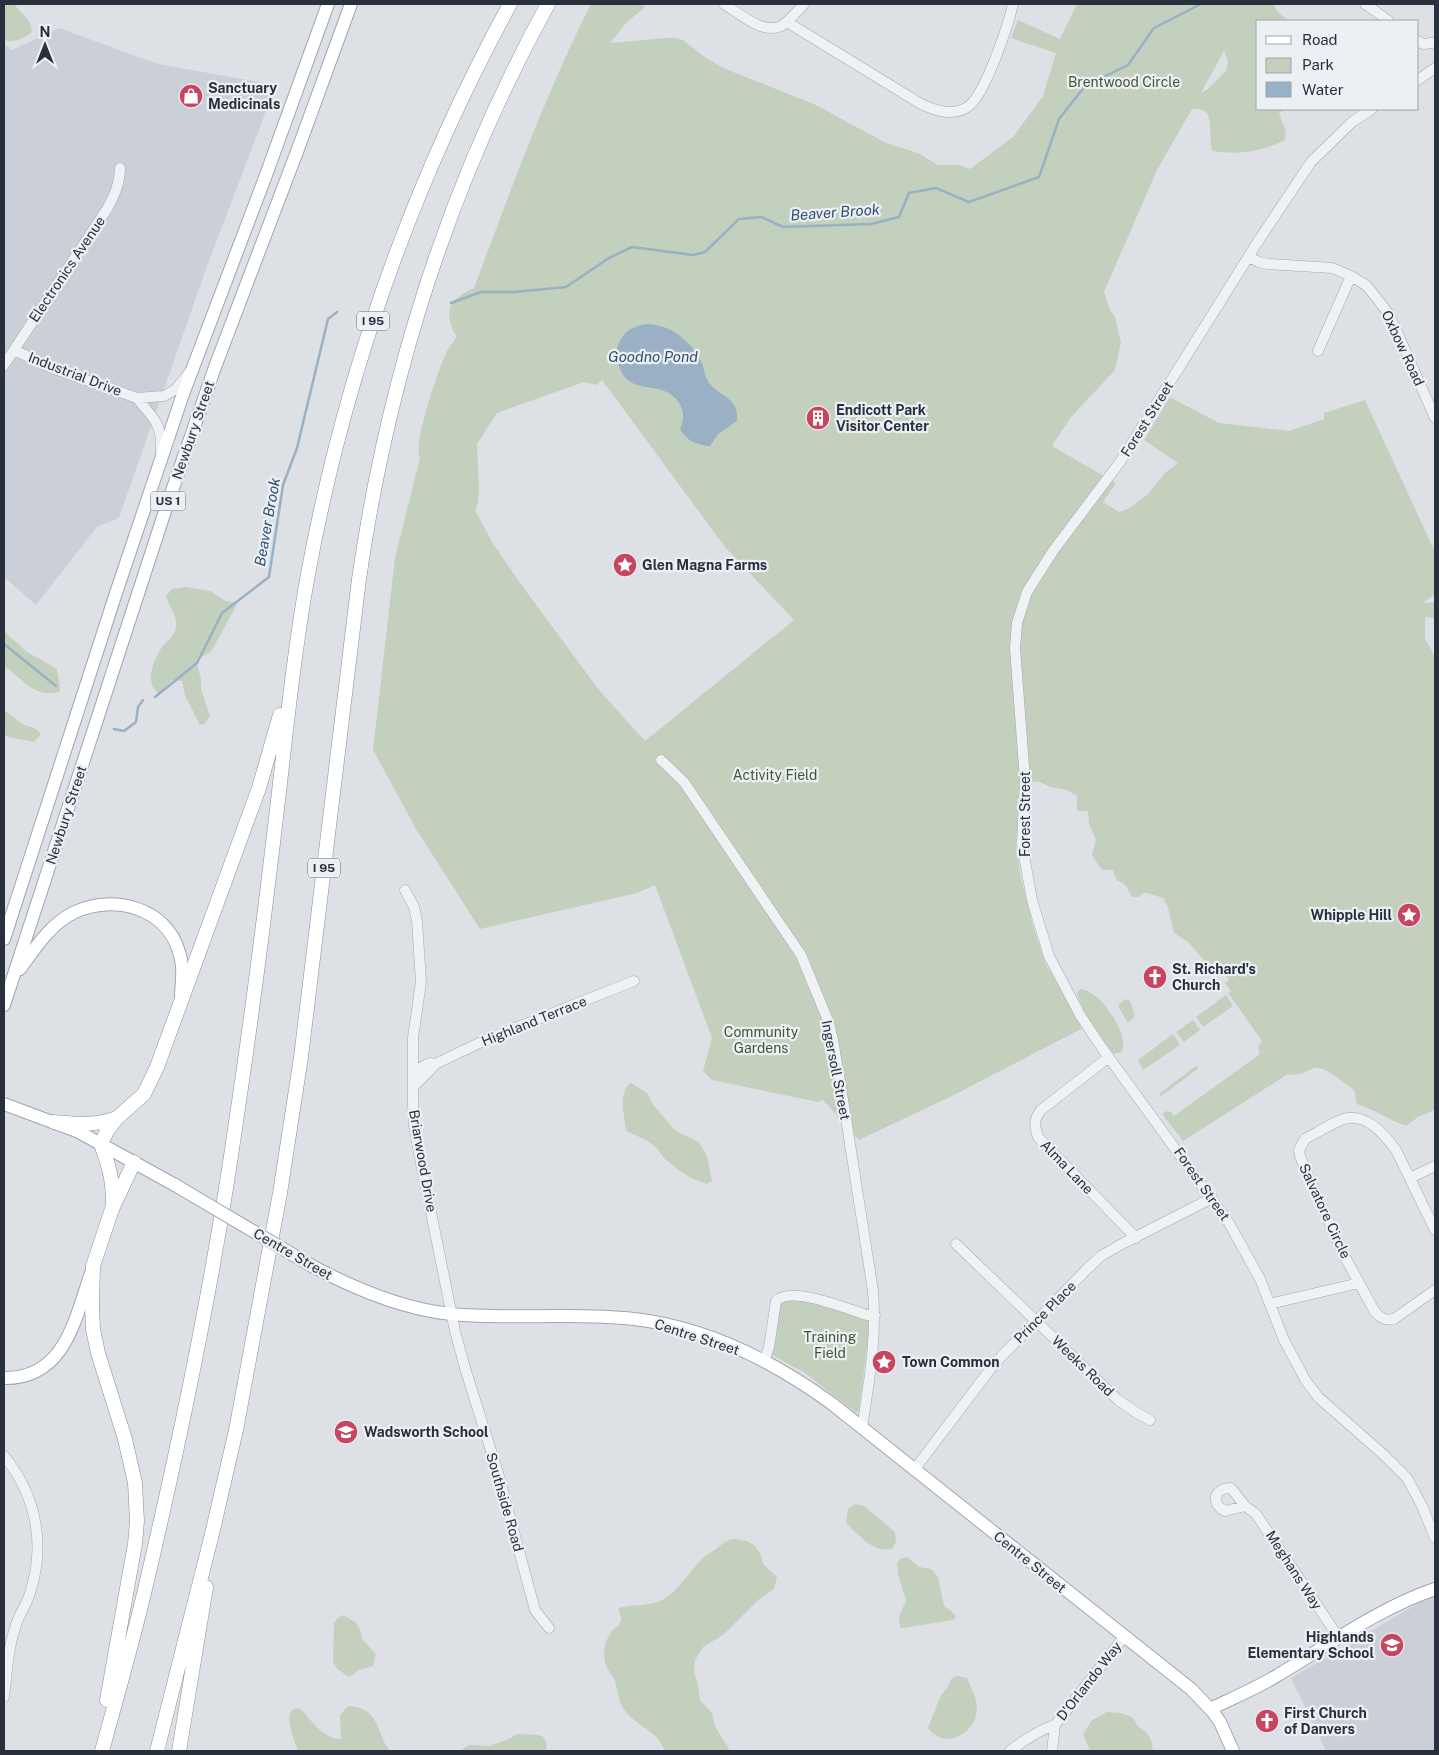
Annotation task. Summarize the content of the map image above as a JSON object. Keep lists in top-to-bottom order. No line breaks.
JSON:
{"streets":{"highway":["I 95"],"main road":["Newbury Street","US 1","Centre Street"],"street":["Electronics Avenue","Oxbow Road","Industrial Drive","Forest Street","Highland Terrace","Ingersoll Street","Briarwood Drive","Alma Lane","Salvatore Circle","Prince Place","Weeks Road","Southside Road","Meghans Way","D'Orlando Way"]},"crossings":[["Electronics Avenue","Industrial Drive"],["Oxbow Road","Forest Street"],["Industrial Drive","Newbury Street"],["Forest Street","Alma Lane"],["Forest Street","Prince Place"],["Highland Terrace","Briarwood Drive"],["Ingersoll Street","Centre Street"],["Briarwood Drive","Centre Street"],["Briarwood Drive","Southside Road"],["Alma Lane","Prince Place"],["Centre Street","Prince Place"],["Centre Street","Southside Road"],["Centre Street","D'Orlando Way"],["Prince Place","Weeks Road"]],"water":["Beaver Brook","Goodno Pond"],"parks":["Brentwood Circle","Activity Field","Community Gardens","Training Field"],"places":{"shop":["Sanctuary Medicinals"],"building":["Endicott Park Visitor Center"],"place":["Glen Magna Farms","Whipple Hill","Town Common"],"church":["St. Richard's Church","First Church of Danvers"],"school or university":["Wadsworth School","Highlands Elementary School"]},"legend":["Road","Park","Water"],"north":"top"}
